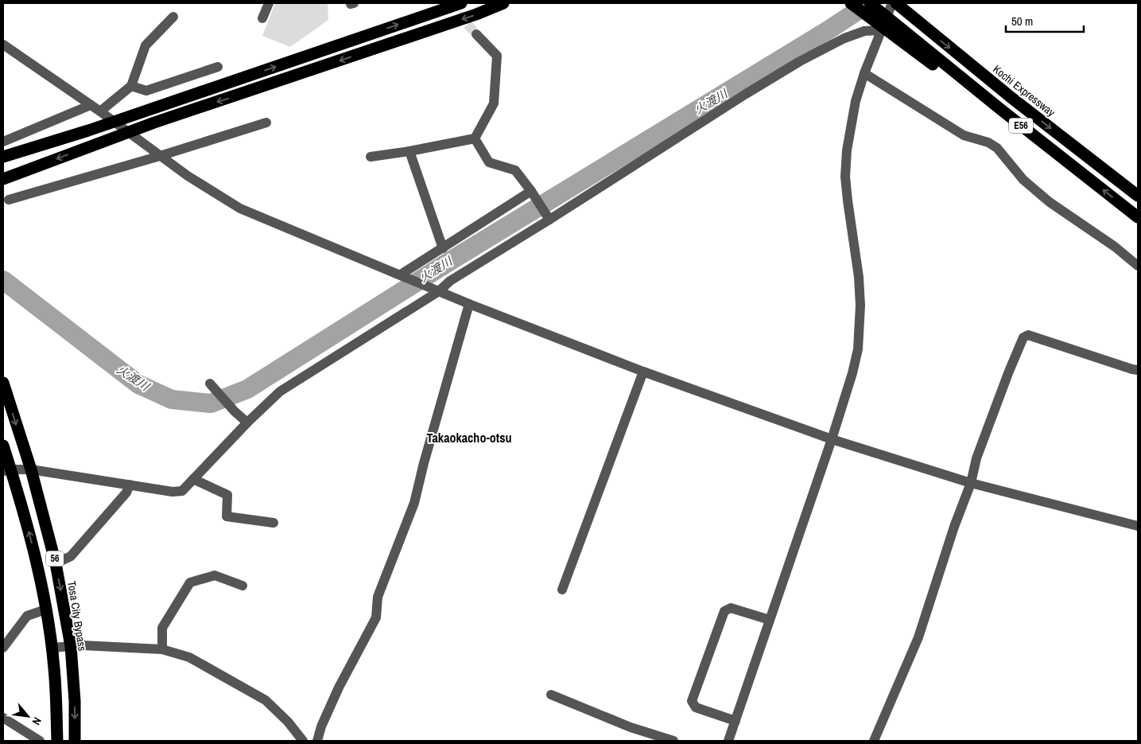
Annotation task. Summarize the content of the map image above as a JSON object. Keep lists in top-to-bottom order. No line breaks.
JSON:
{"streets":{"highway":["Kochi Expressway","E56","56","Tosa City Bypass"]},"districts":["Takaokacho-otsu"],"water":["火渡川"],"scale_bar":"50 m","north":"bottom right"}
